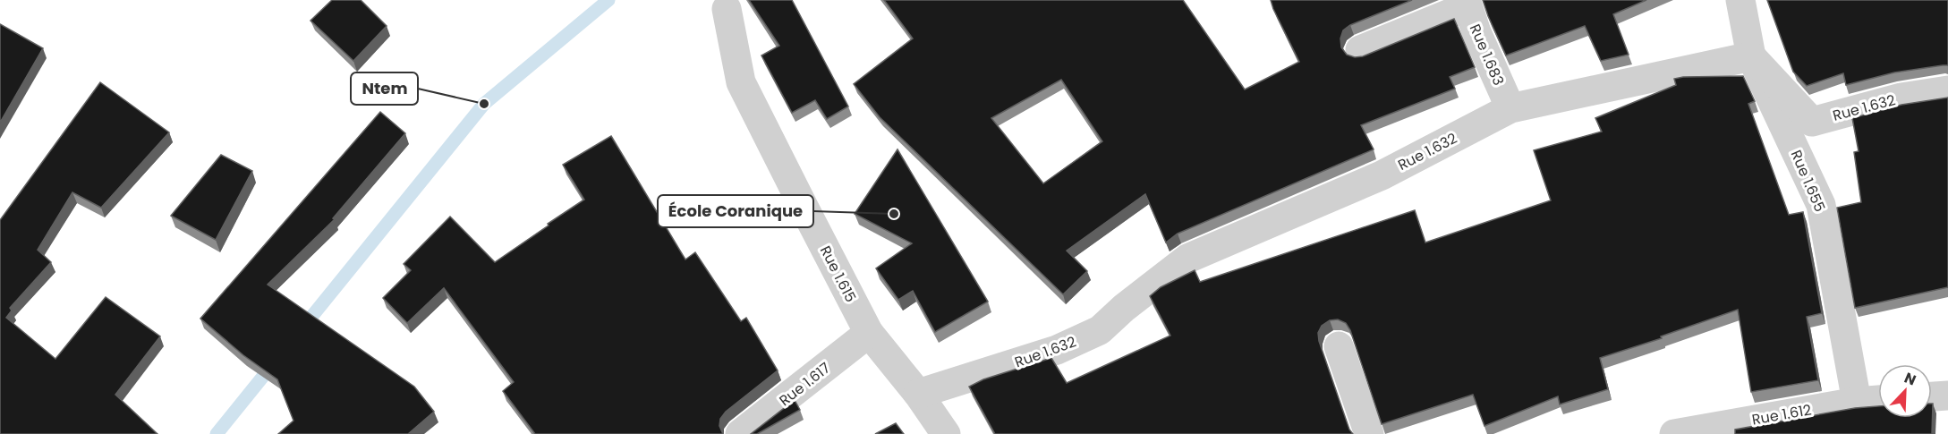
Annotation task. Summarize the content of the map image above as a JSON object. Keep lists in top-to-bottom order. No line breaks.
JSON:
{"streets":{"street":["Rue 1.683","Rue 1.632","Rue 1.655","Rue 1.615","Rue 1.617","Rue 1.612"]},"crossings":[["Rue 1.683","Rue 1.632"],["Rue 1.632","Rue 1.655"],["Rue 1.632","Rue 1.615"],["Rue 1.655","Rue 1.612"],["Rue 1.615","Rue 1.617"]],"places":["Ntem","École Coranique"],"north":"top right"}
